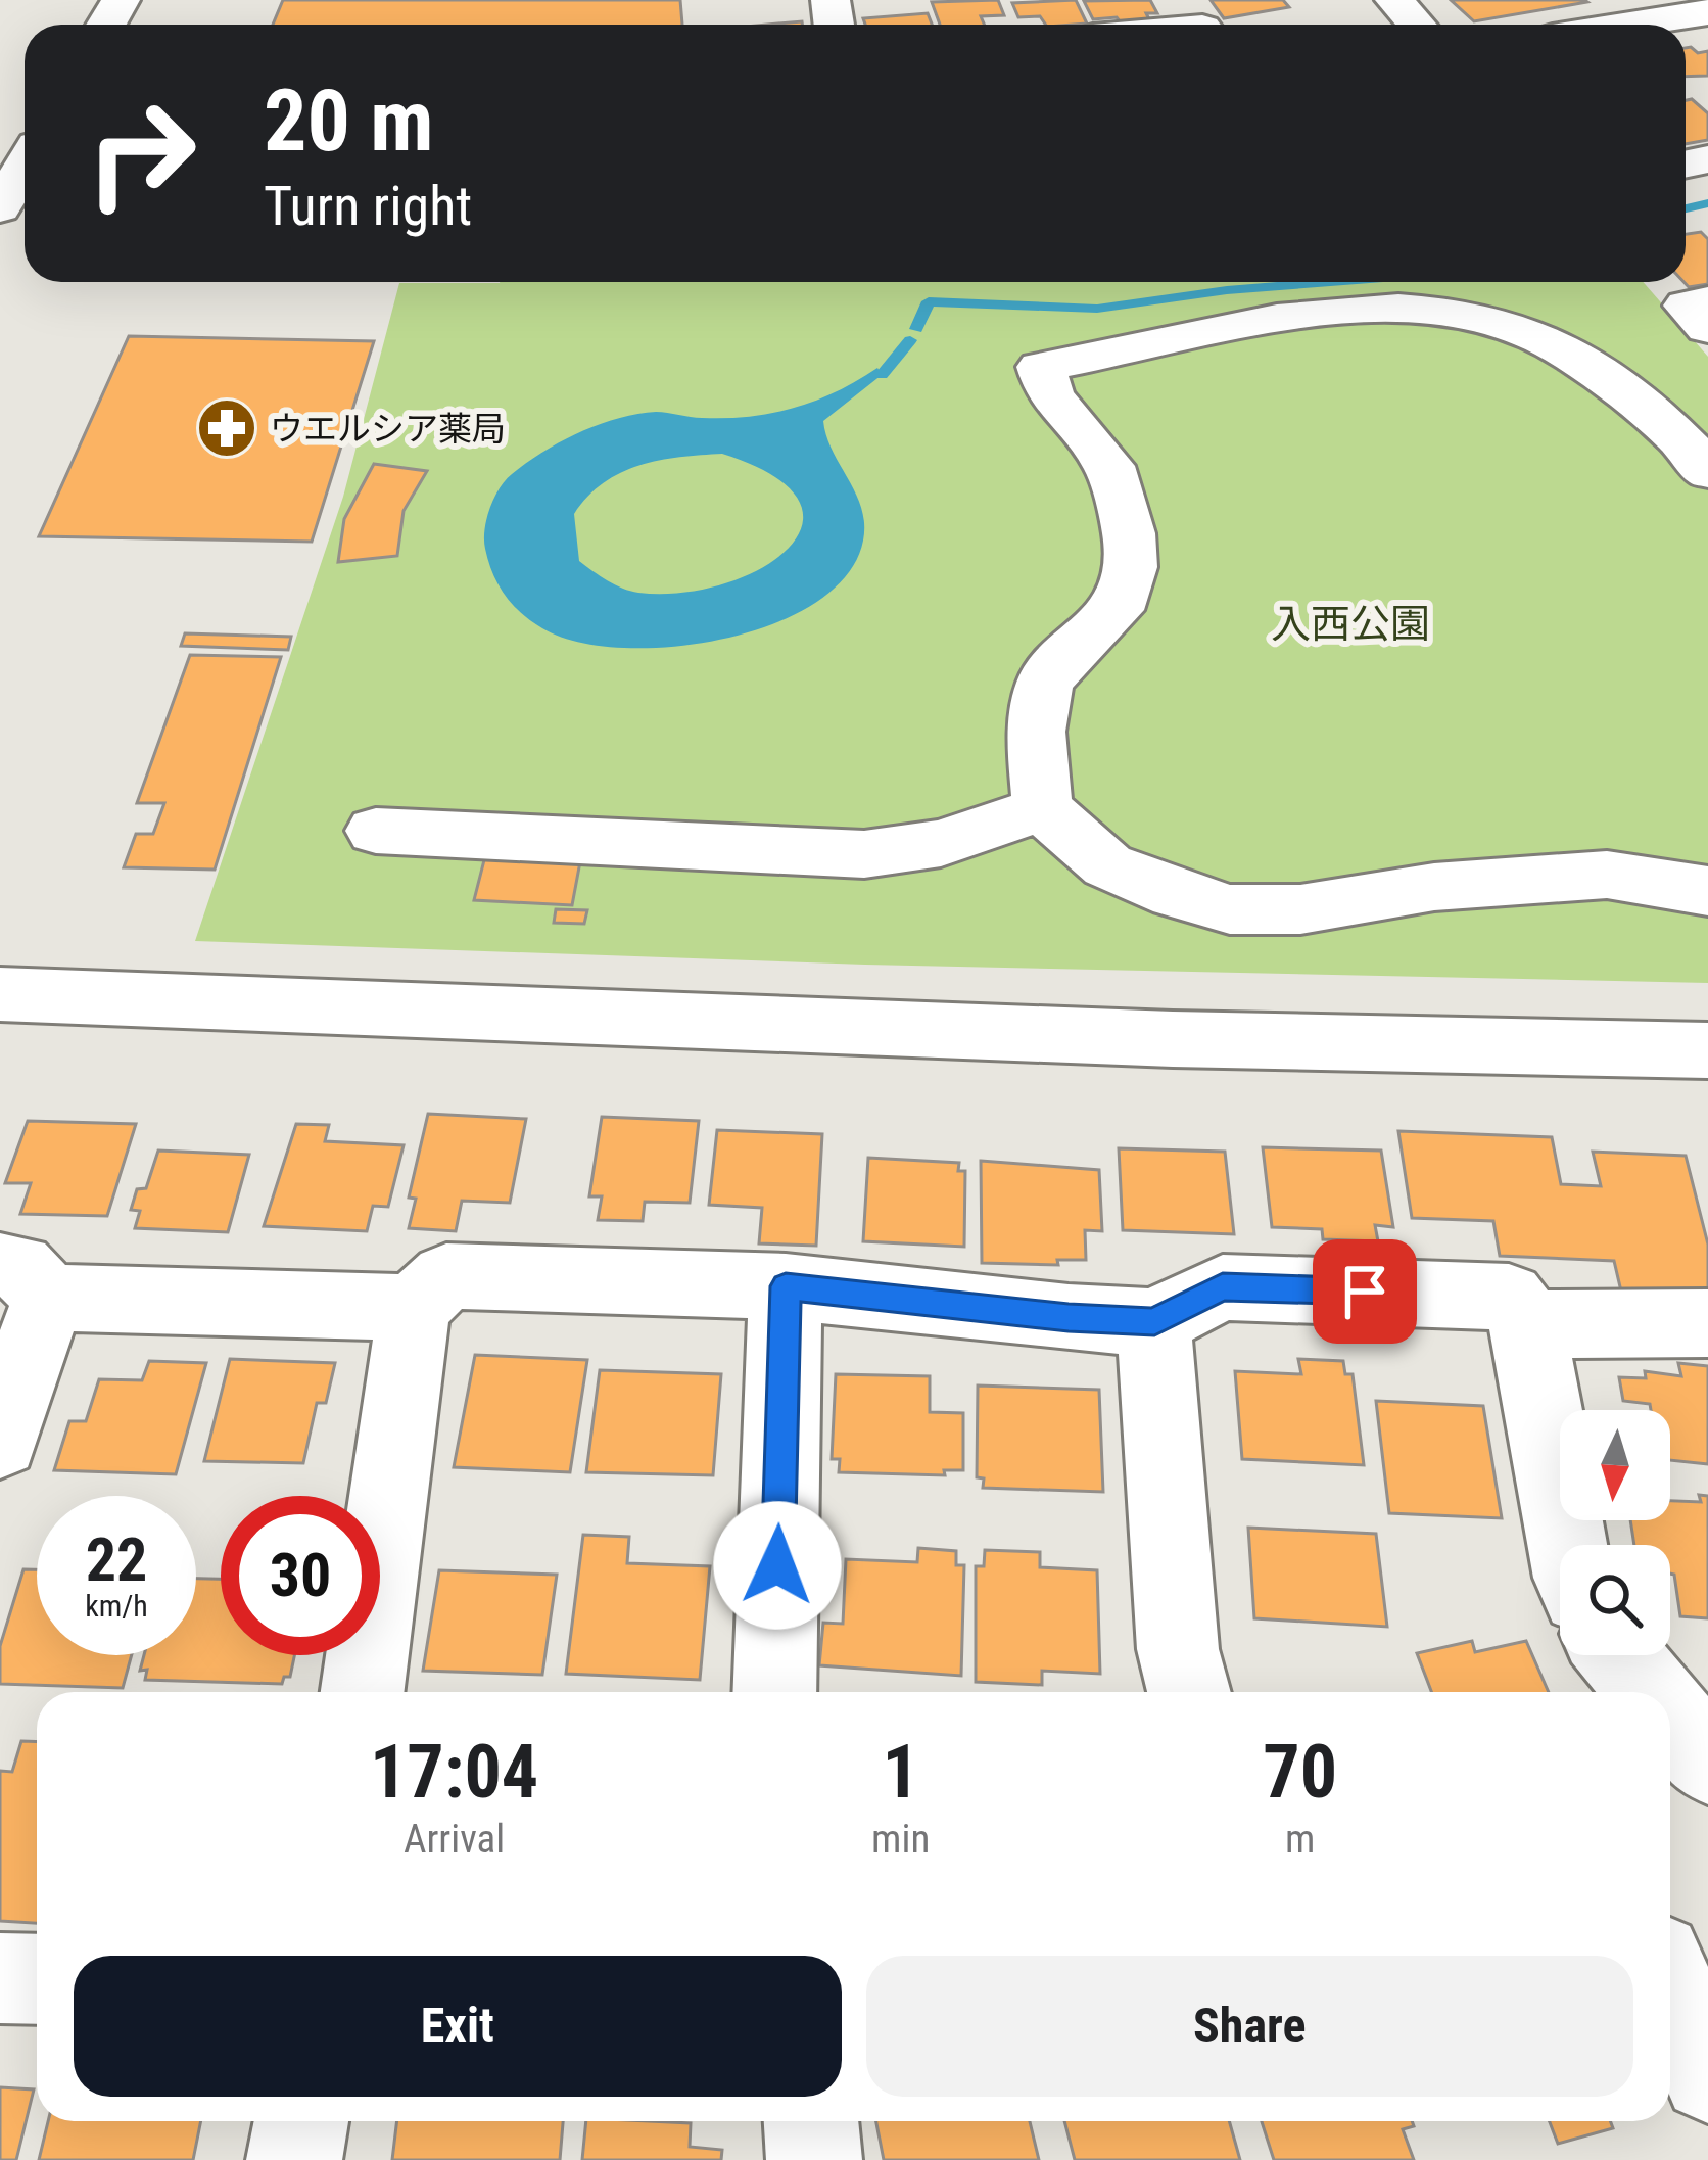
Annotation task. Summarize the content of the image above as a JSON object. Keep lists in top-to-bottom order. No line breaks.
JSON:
{"parks":["入西公園"],"places":{"pharmacy":["ウエルシア薬局"]},"north":"bottom","page":{"turn":["20 m","Turn right"],"speed":"22 km/h","limit":"30","eta":["17:04","Arrival","1","min","70","m"],"buttons":["Exit","Share"]}}
